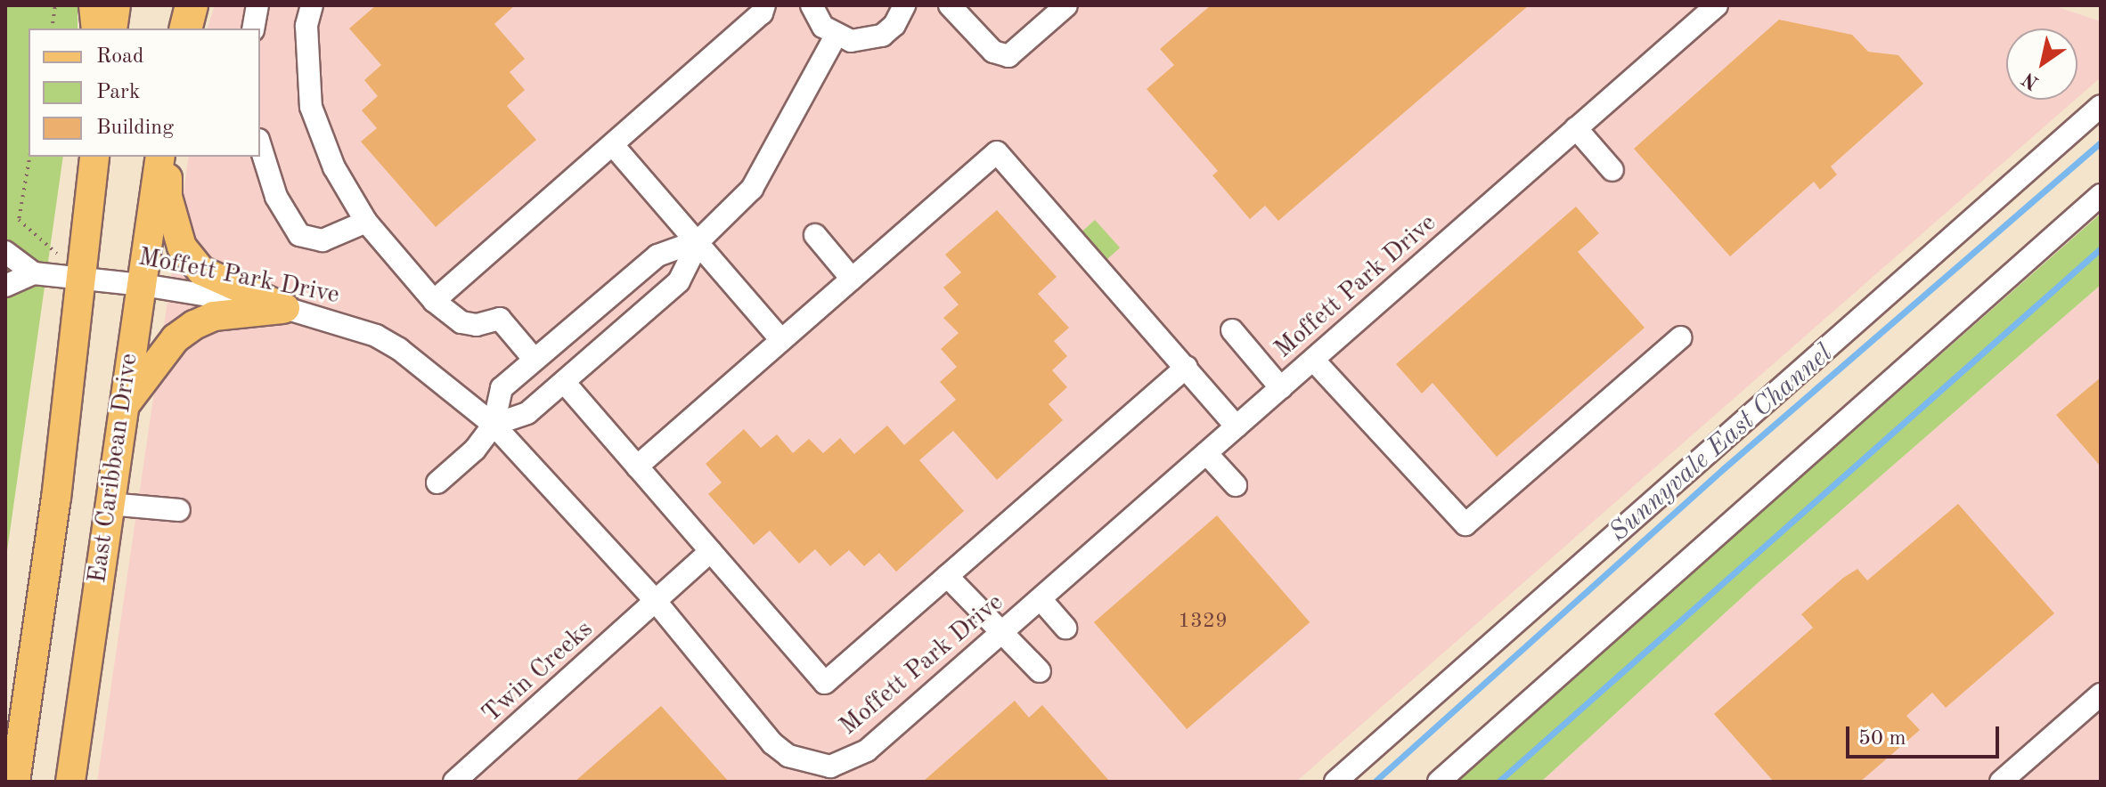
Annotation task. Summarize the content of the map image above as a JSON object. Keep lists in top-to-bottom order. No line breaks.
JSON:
{"streets":{"main road":["East Caribbean Drive"],"street":["Moffett Park Drive","Twin Creeks"]},"crossings":[["Moffett Park Drive","East Caribbean Drive"],["Moffett Park Drive","Twin Creeks"]],"water":["Sunnyvale East Channel"],"house_numbers":["1329"],"legend":["Road","Park","Building"],"scale_bar":"50 m","north":"bottom left"}
